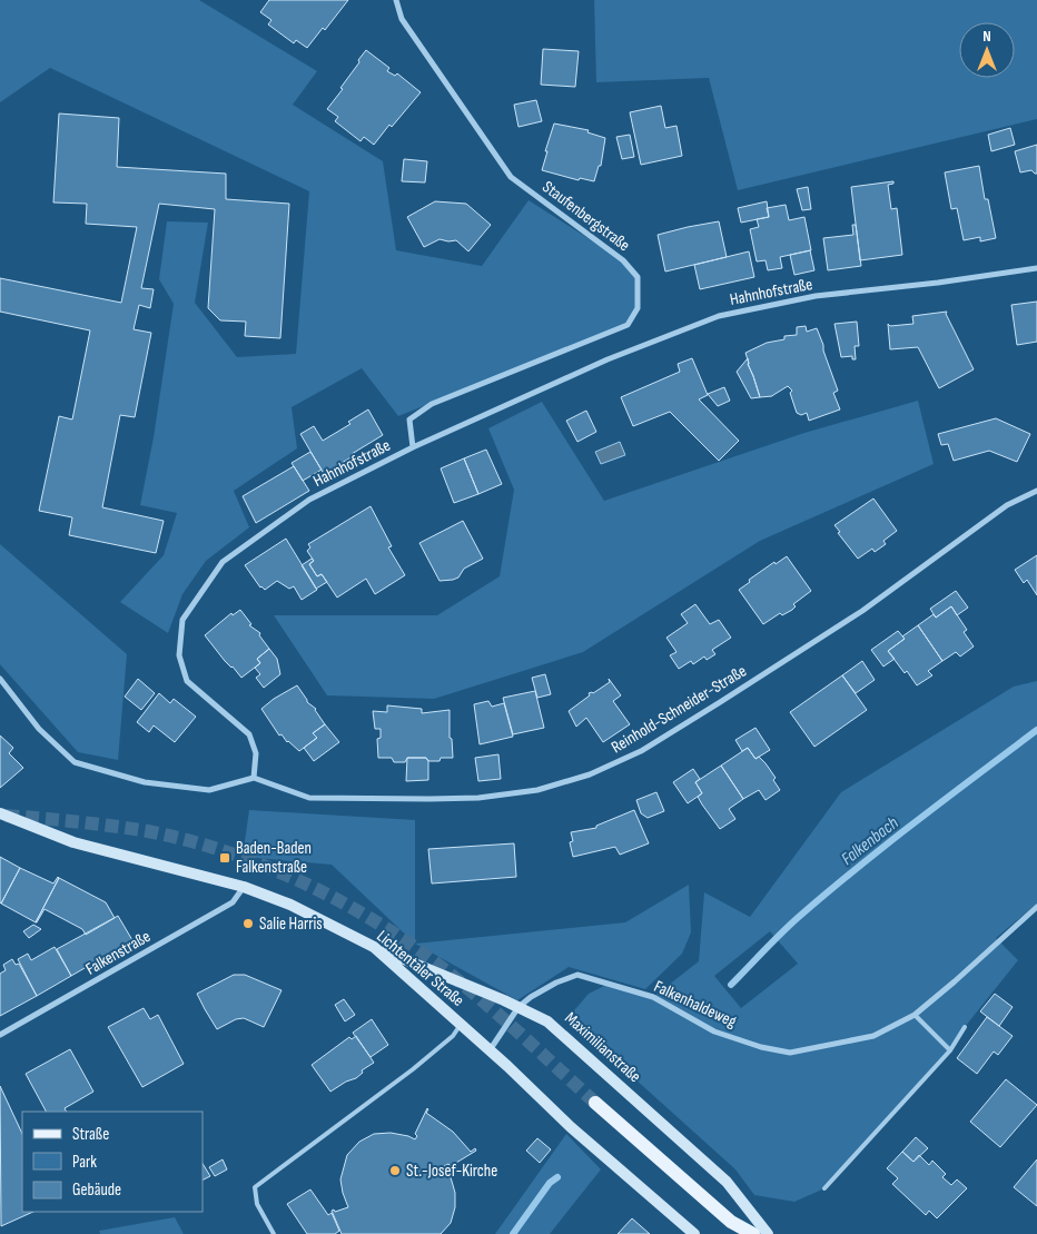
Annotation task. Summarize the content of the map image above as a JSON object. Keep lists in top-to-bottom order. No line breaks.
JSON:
{"streets":{"main road":["Lichtentaler Straße","Maximilianstraße"],"street":["Staufenbergstraße","Hahnhofstraße","Reinhold-Schneider-Straße","Falkenstraße","Falkenhaldeweg"]},"crossings":[["Staufenbergstraße","Hahnhofstraße"],["Hahnhofstraße","Reinhold-Schneider-Straße"],["Falkenstraße","Lichtentaler Straße"],["Lichtentaler Straße","Falkenhaldeweg"],["Lichtentaler Straße","Maximilianstraße"],["Falkenhaldeweg","Maximilianstraße"]],"water":["Falkenbach"],"places":{"transit":["Baden-Baden Falkenstraße"],"other":["Salie Harris","St.-Josef-Kirche"]},"legend":["Straße","Park","Gebäude"],"north":"top"}
